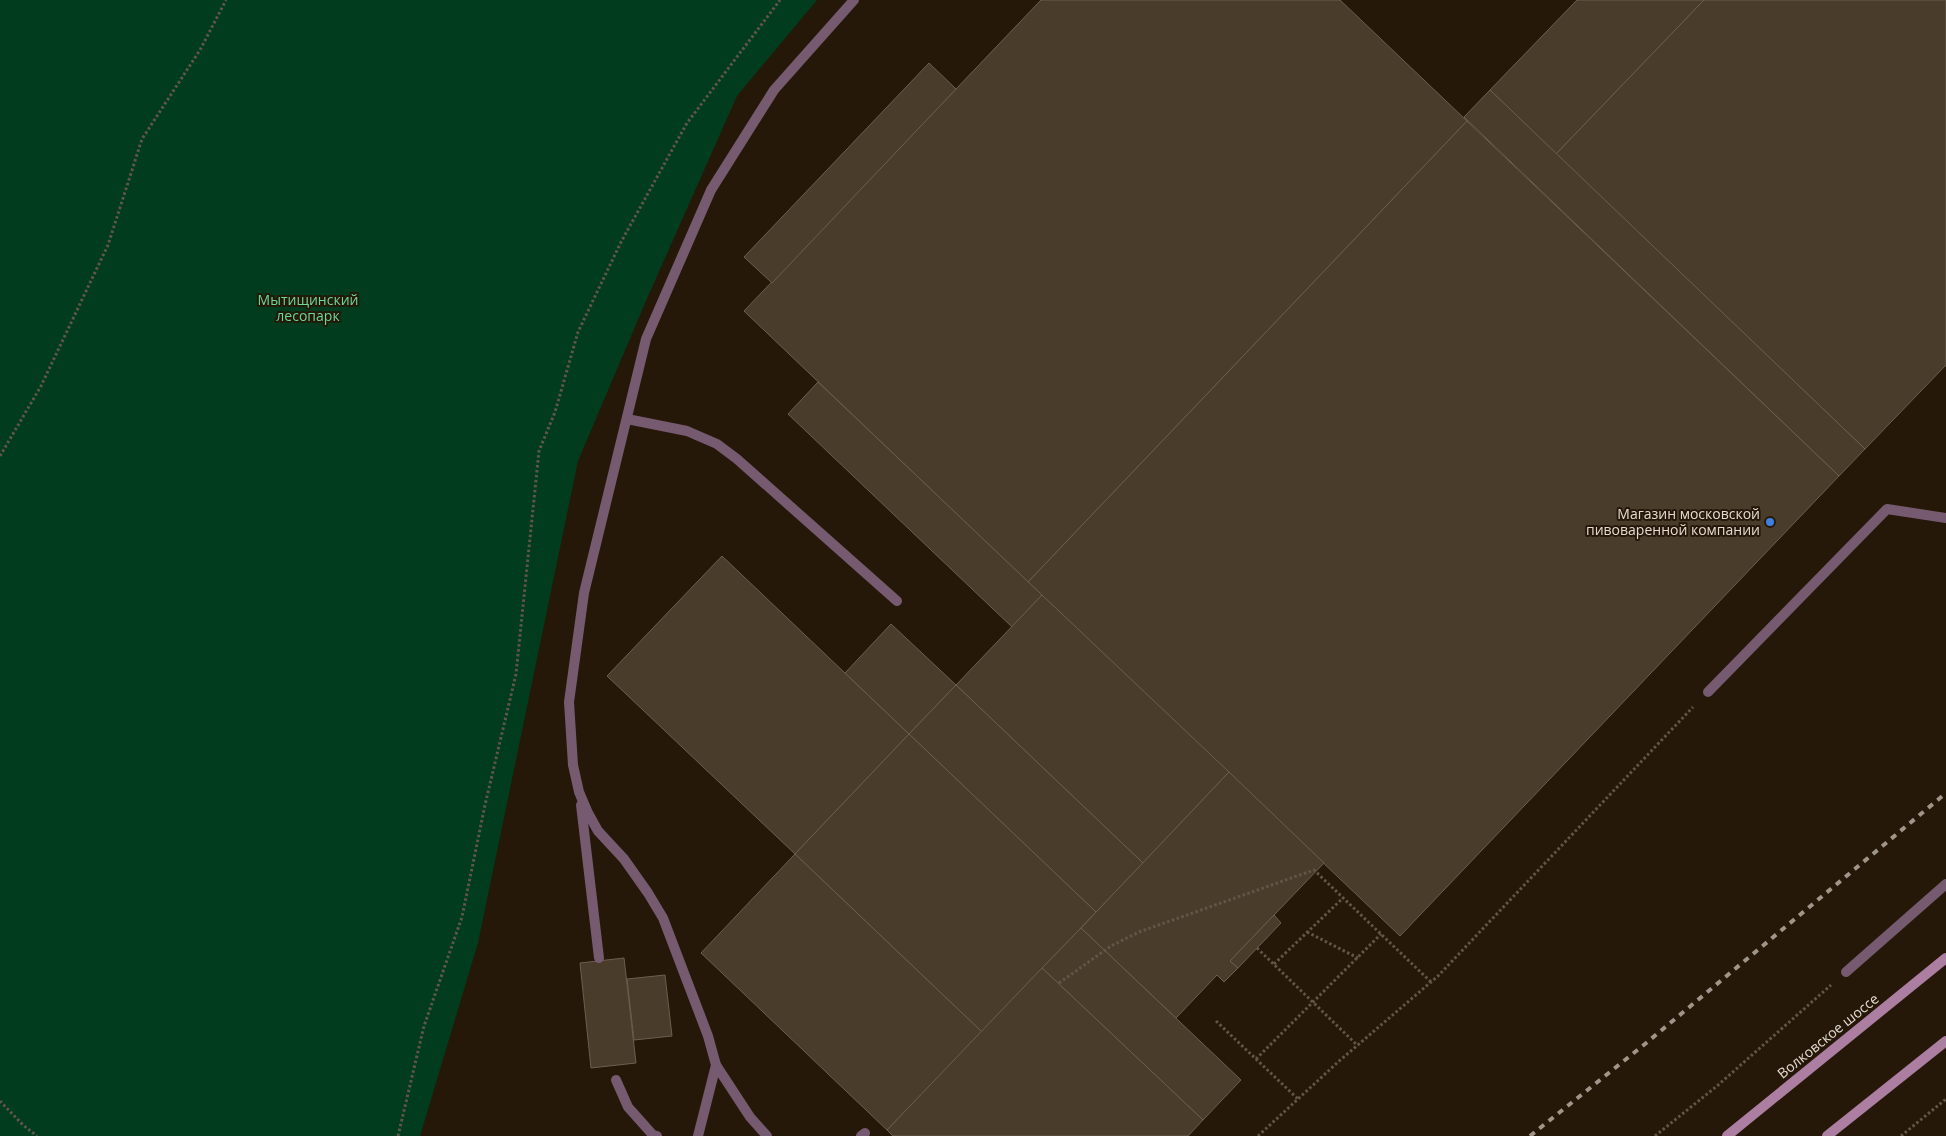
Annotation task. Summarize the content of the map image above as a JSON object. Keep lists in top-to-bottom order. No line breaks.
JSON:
{"streets":{"main road":["Волковское шоссе"]},"parks":["Мытищинский лесопарк"],"places":["Магазин московской пивоваренной компании"]}
